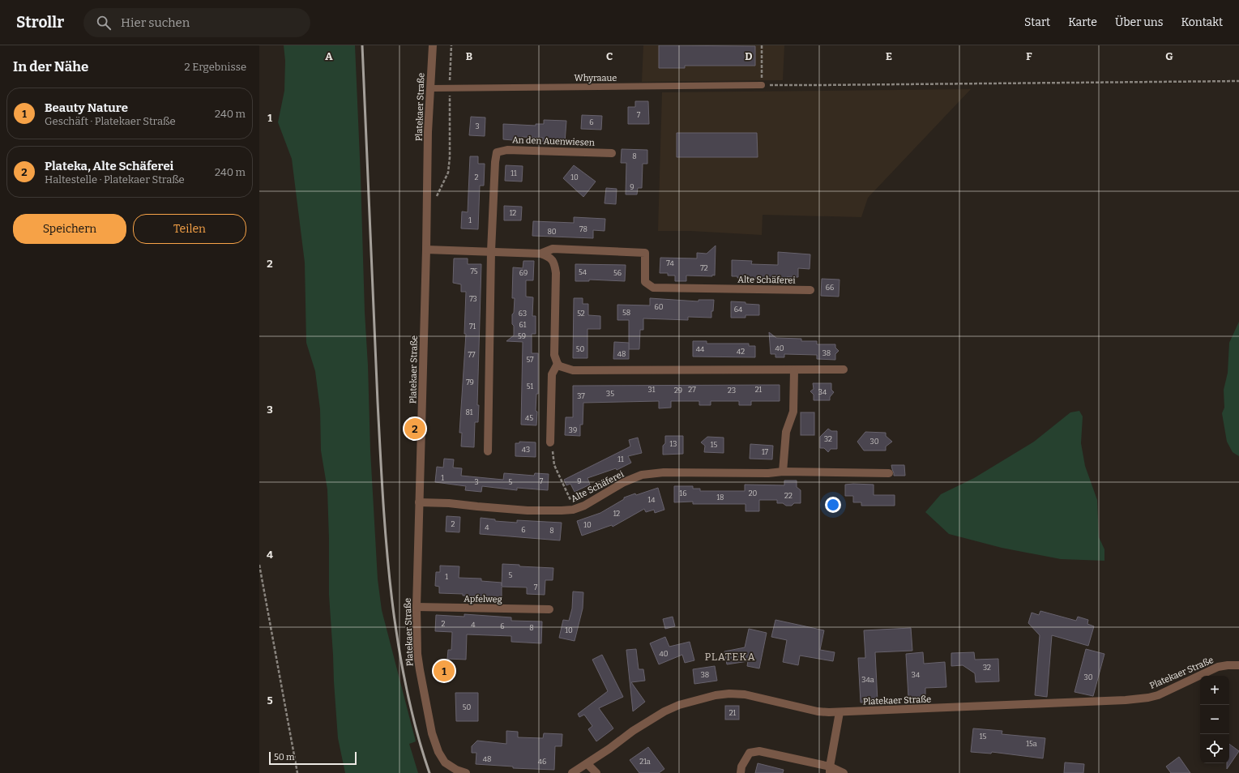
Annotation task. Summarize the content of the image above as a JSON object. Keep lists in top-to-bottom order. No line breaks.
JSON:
{"streets":{"street":["Platekaer Straße","An den Auenwiesen","Alte Schäferei","Apfelweg"],"lane":["Whyraaue"]},"crossings":[["Whyraaue","Platekaer Straße"],["Platekaer Straße","Alte Schäferei"],["Platekaer Straße","Apfelweg"],["An den Auenwiesen","Alte Schäferei"]],"districts":["PLATEKA"],"house_numbers":["7","6","3","8","11","2","10","9","12","1","78","80","74","72","75","54","69","56","66","73","60","64","58","63","52","61","71","59","40","50","44","42","38","48","77","57","79","51","31","27","21","29","23","34","35","37","81","45","39","32","30","13","15","43","17","11","1","7","9","3","5","16","20","22","18","14","12","2","10","4","6","8","5","1","7","2","4","6","8","10","40","32","38","34","30","34a","50","21","15","15a","48","46","21a"],"scale_bar":"50 m","page":{"header":"Strollr","search":"Hier suchen","nav":["Start","Karte","Über uns","Kontakt"],"heading":["In der Nähe","2 Ergebnisse"],"list":[{"mark":"1","name":"Beauty Nature","note":"Geschäft · Platekaer Straße","value":"240 m"},{"mark":"2","name":"Plateka, Alte Schäferei","note":"Haltestelle · Platekaer Straße","value":"240 m"}],"buttons":["Speichern","Teilen"],"pins":["2","1"],"map_buttons":["+","−"],"scale":"50 m"},"grid":{"columns":["A","B","C","D","E","F","G"],"rows":["1","2","3","4","5"]}}
